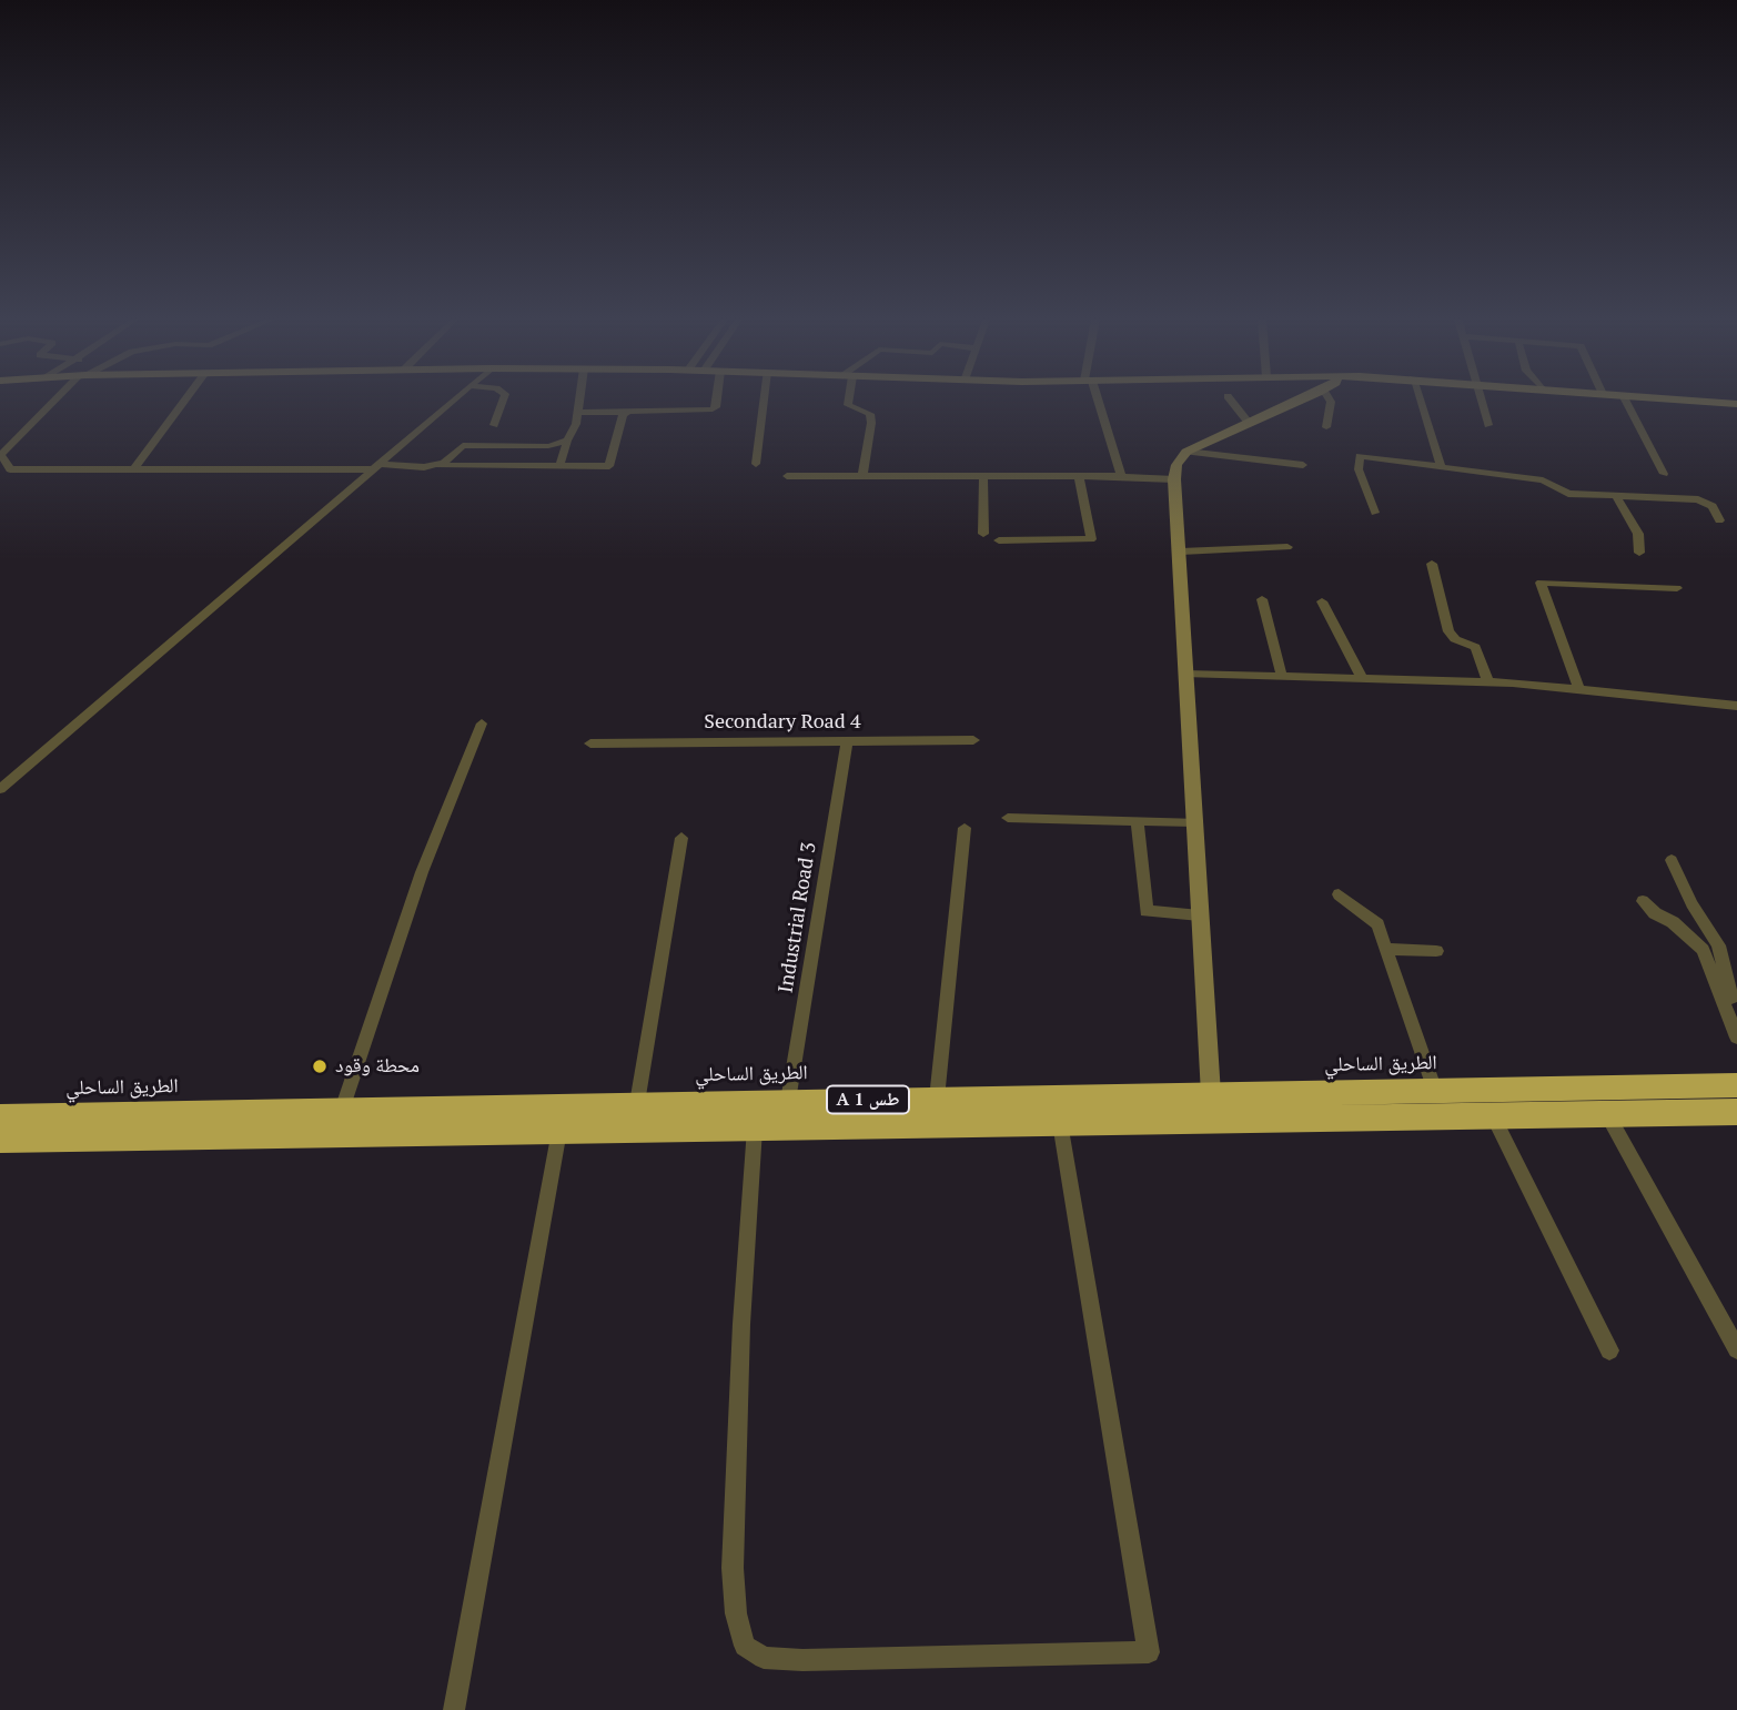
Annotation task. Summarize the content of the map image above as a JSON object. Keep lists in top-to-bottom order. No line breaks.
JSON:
{"streets":{"highway":["الطريق الساحلي","A 1 طس"],"street":["Secondary Road 4","Industrial Road 3"]},"crossings":[["Secondary Road 4","Industrial Road 3"],["Industrial Road 3","الطريق الساحلي"]],"places":["محطة وقود"]}
